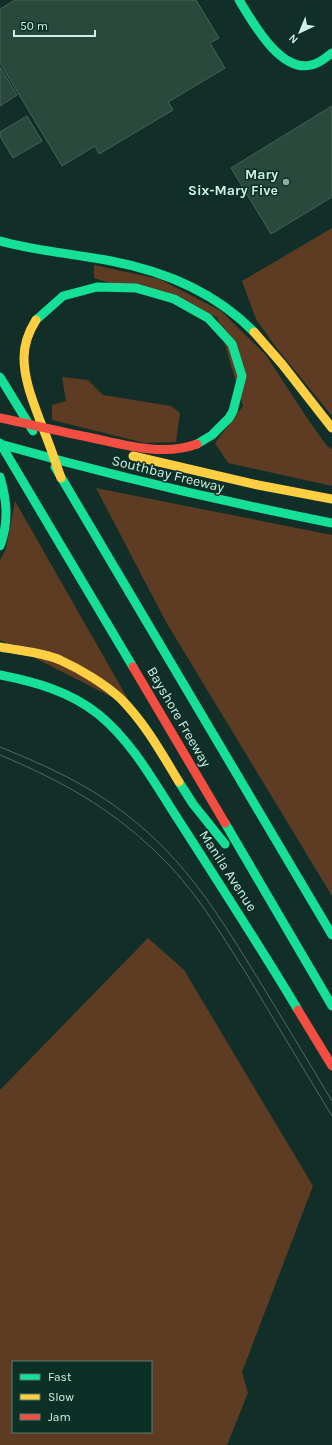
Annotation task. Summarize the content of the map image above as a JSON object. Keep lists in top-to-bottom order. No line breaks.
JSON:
{"streets":{"main road":["Southbay Freeway","Bayshore Freeway","Manila Avenue"]},"crossings":[["Southbay Freeway","Bayshore Freeway"]],"places":["Mary Six-Mary Five"],"legend":["Fast","Slow","Jam"],"scale_bar":"50 m","north":"bottom left"}
